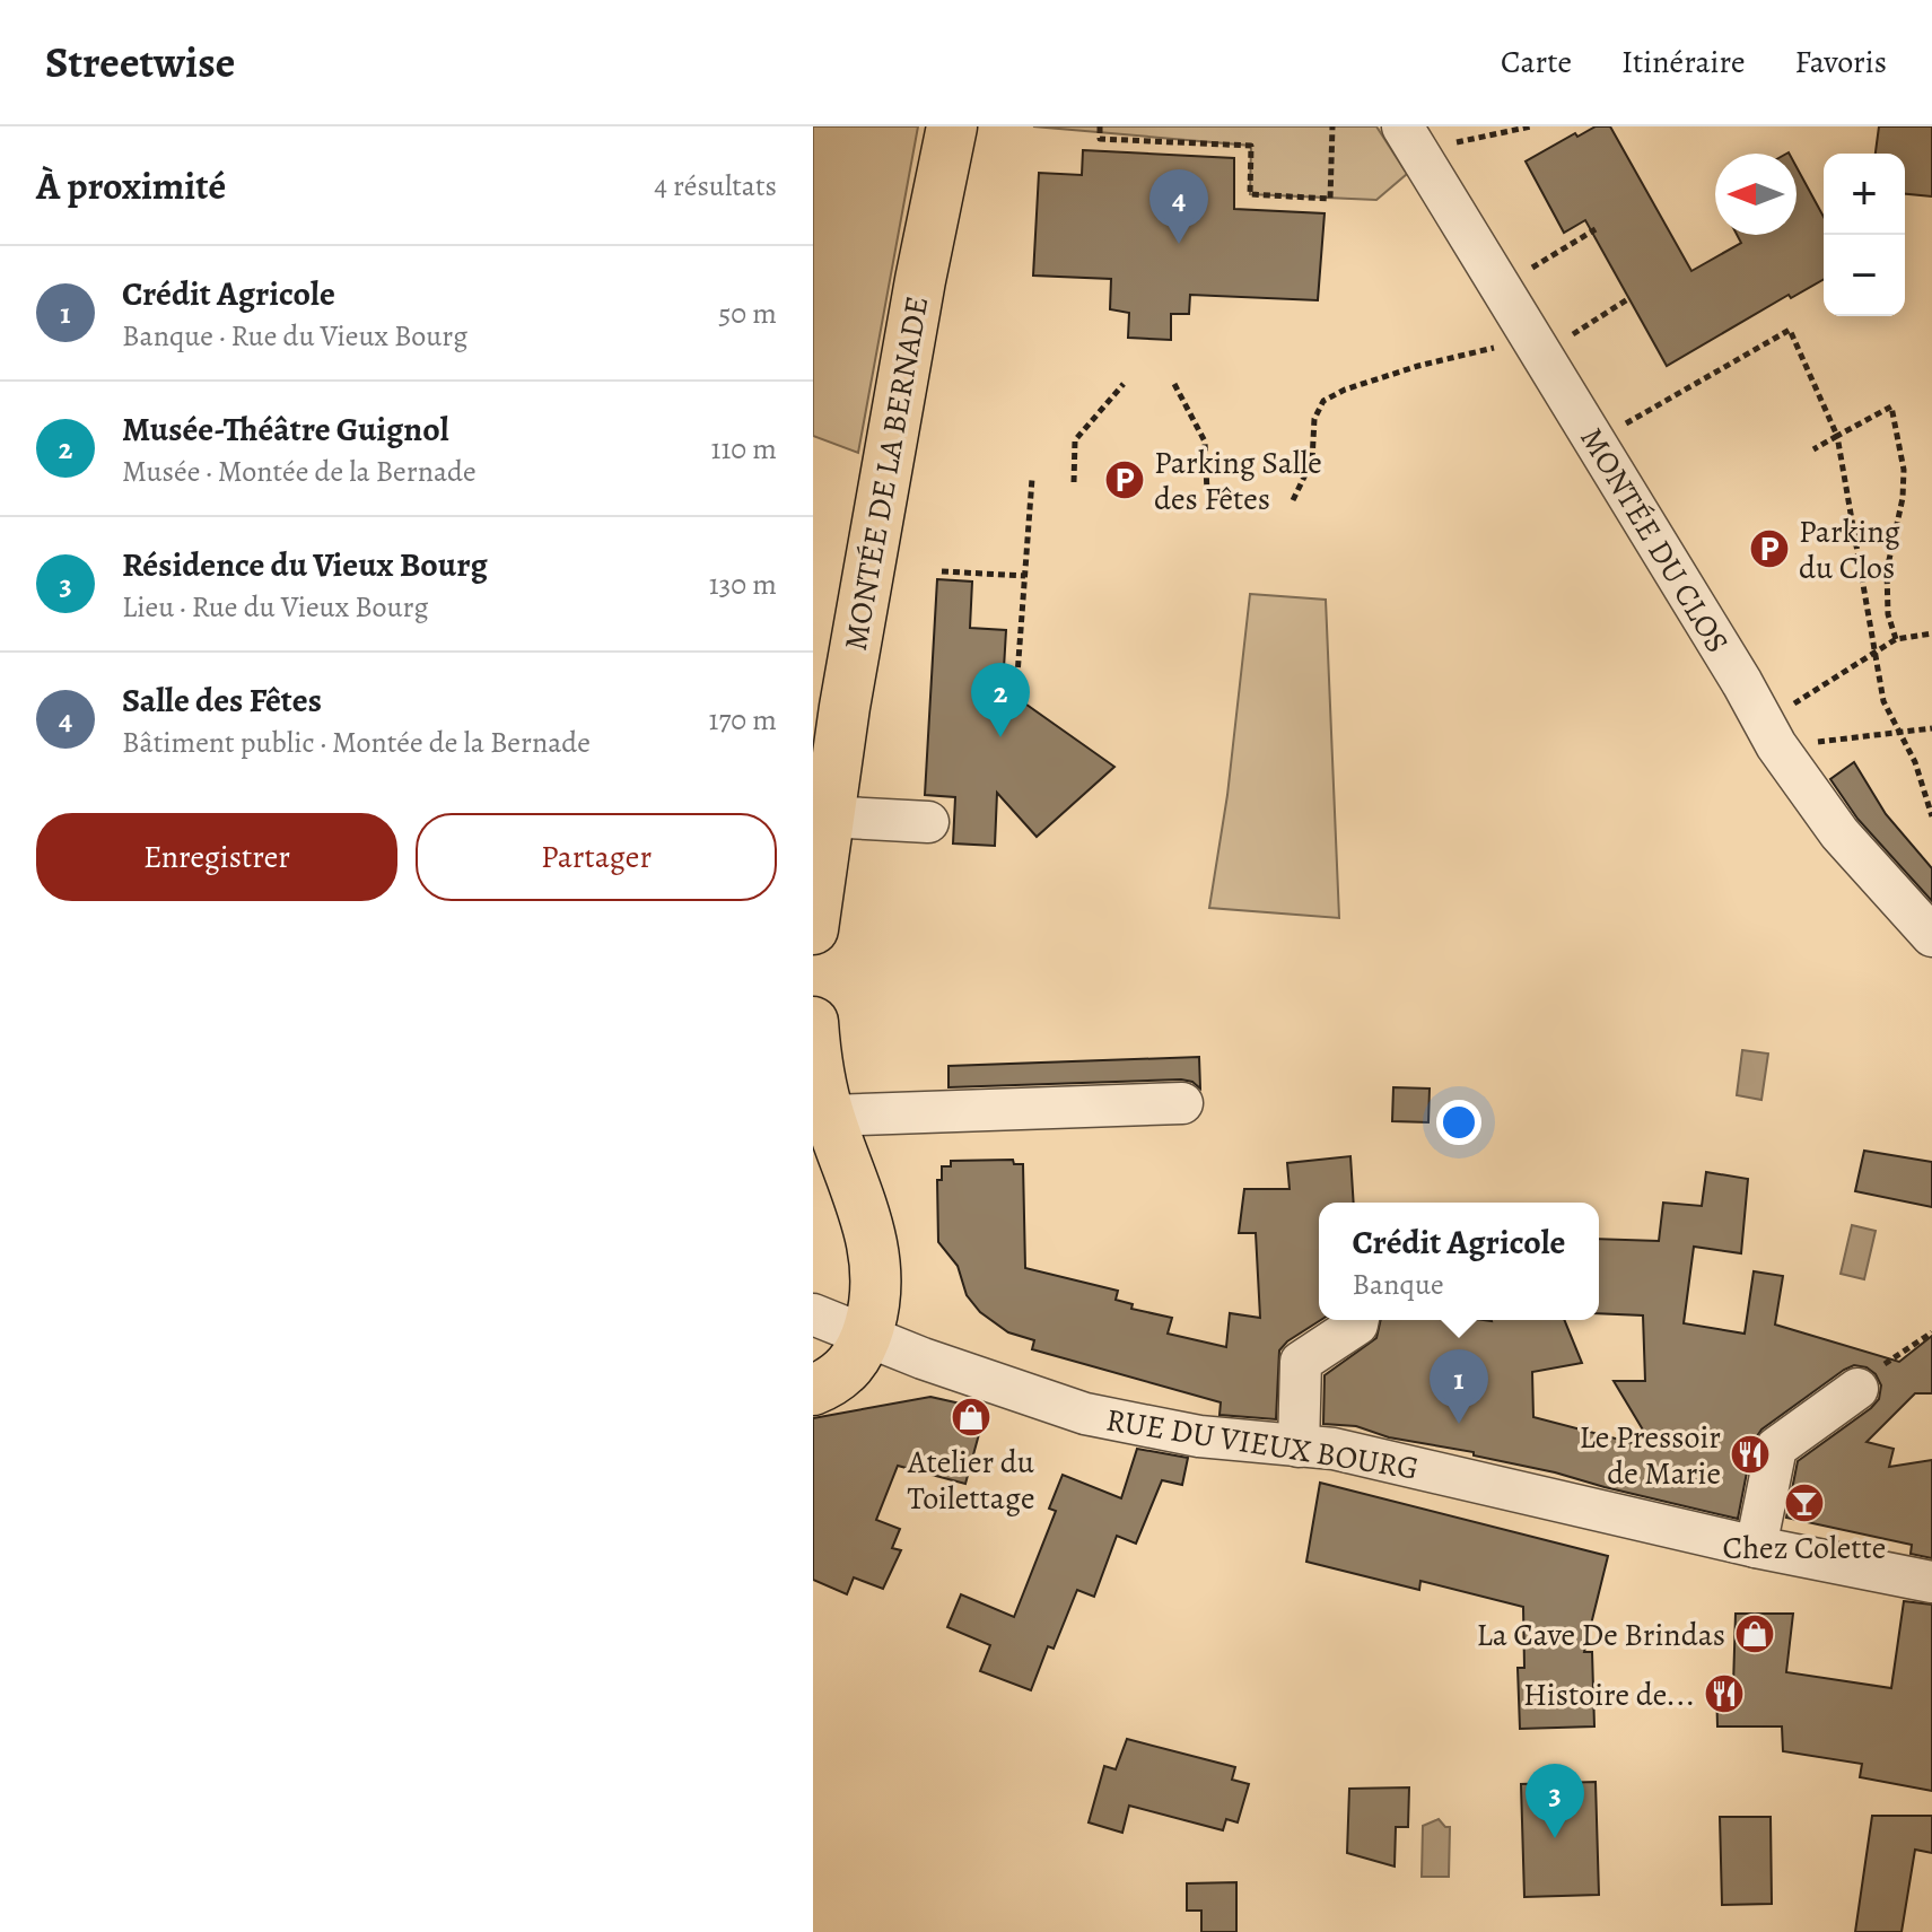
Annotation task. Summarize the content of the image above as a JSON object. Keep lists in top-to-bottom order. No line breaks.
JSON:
{"streets":{"main road":["MONTÉE DE LA BERNADE"],"street":["MONTÉE DU CLOS","RUE DU VIEUX BOURG"]},"places":{"parking":["Parking Salle des Fêtes","Parking du Clos"],"shop":["Atelier du Toilettage","La Cave De Brindas"],"restaurant":["Le Pressoir de Marie","Histoire de..."],"bar":["Chez Colette"]},"north":"left","page":{"header":"Streetwise","nav":["Carte","Itinéraire","Favoris"],"heading":["À proximité","4 résultats"],"map_buttons":["+","−"],"pins":["4","2","1","3"],"list":[{"mark":"1","name":"Crédit Agricole","note":"Banque · Rue du Vieux Bourg","value":"50 m"},{"mark":"2","name":"Musée-Théâtre Guignol","note":"Musée · Montée de la Bernade","value":"110 m"},{"mark":"3","name":"Résidence du Vieux Bourg","note":"Lieu · Rue du Vieux Bourg","value":"130 m"},{"mark":"4","name":"Salle des Fêtes","note":"Bâtiment public · Montée de la Bernade","value":"170 m"}],"buttons":["Enregistrer","Partager"],"popup":["Crédit Agricole","Banque"]}}
